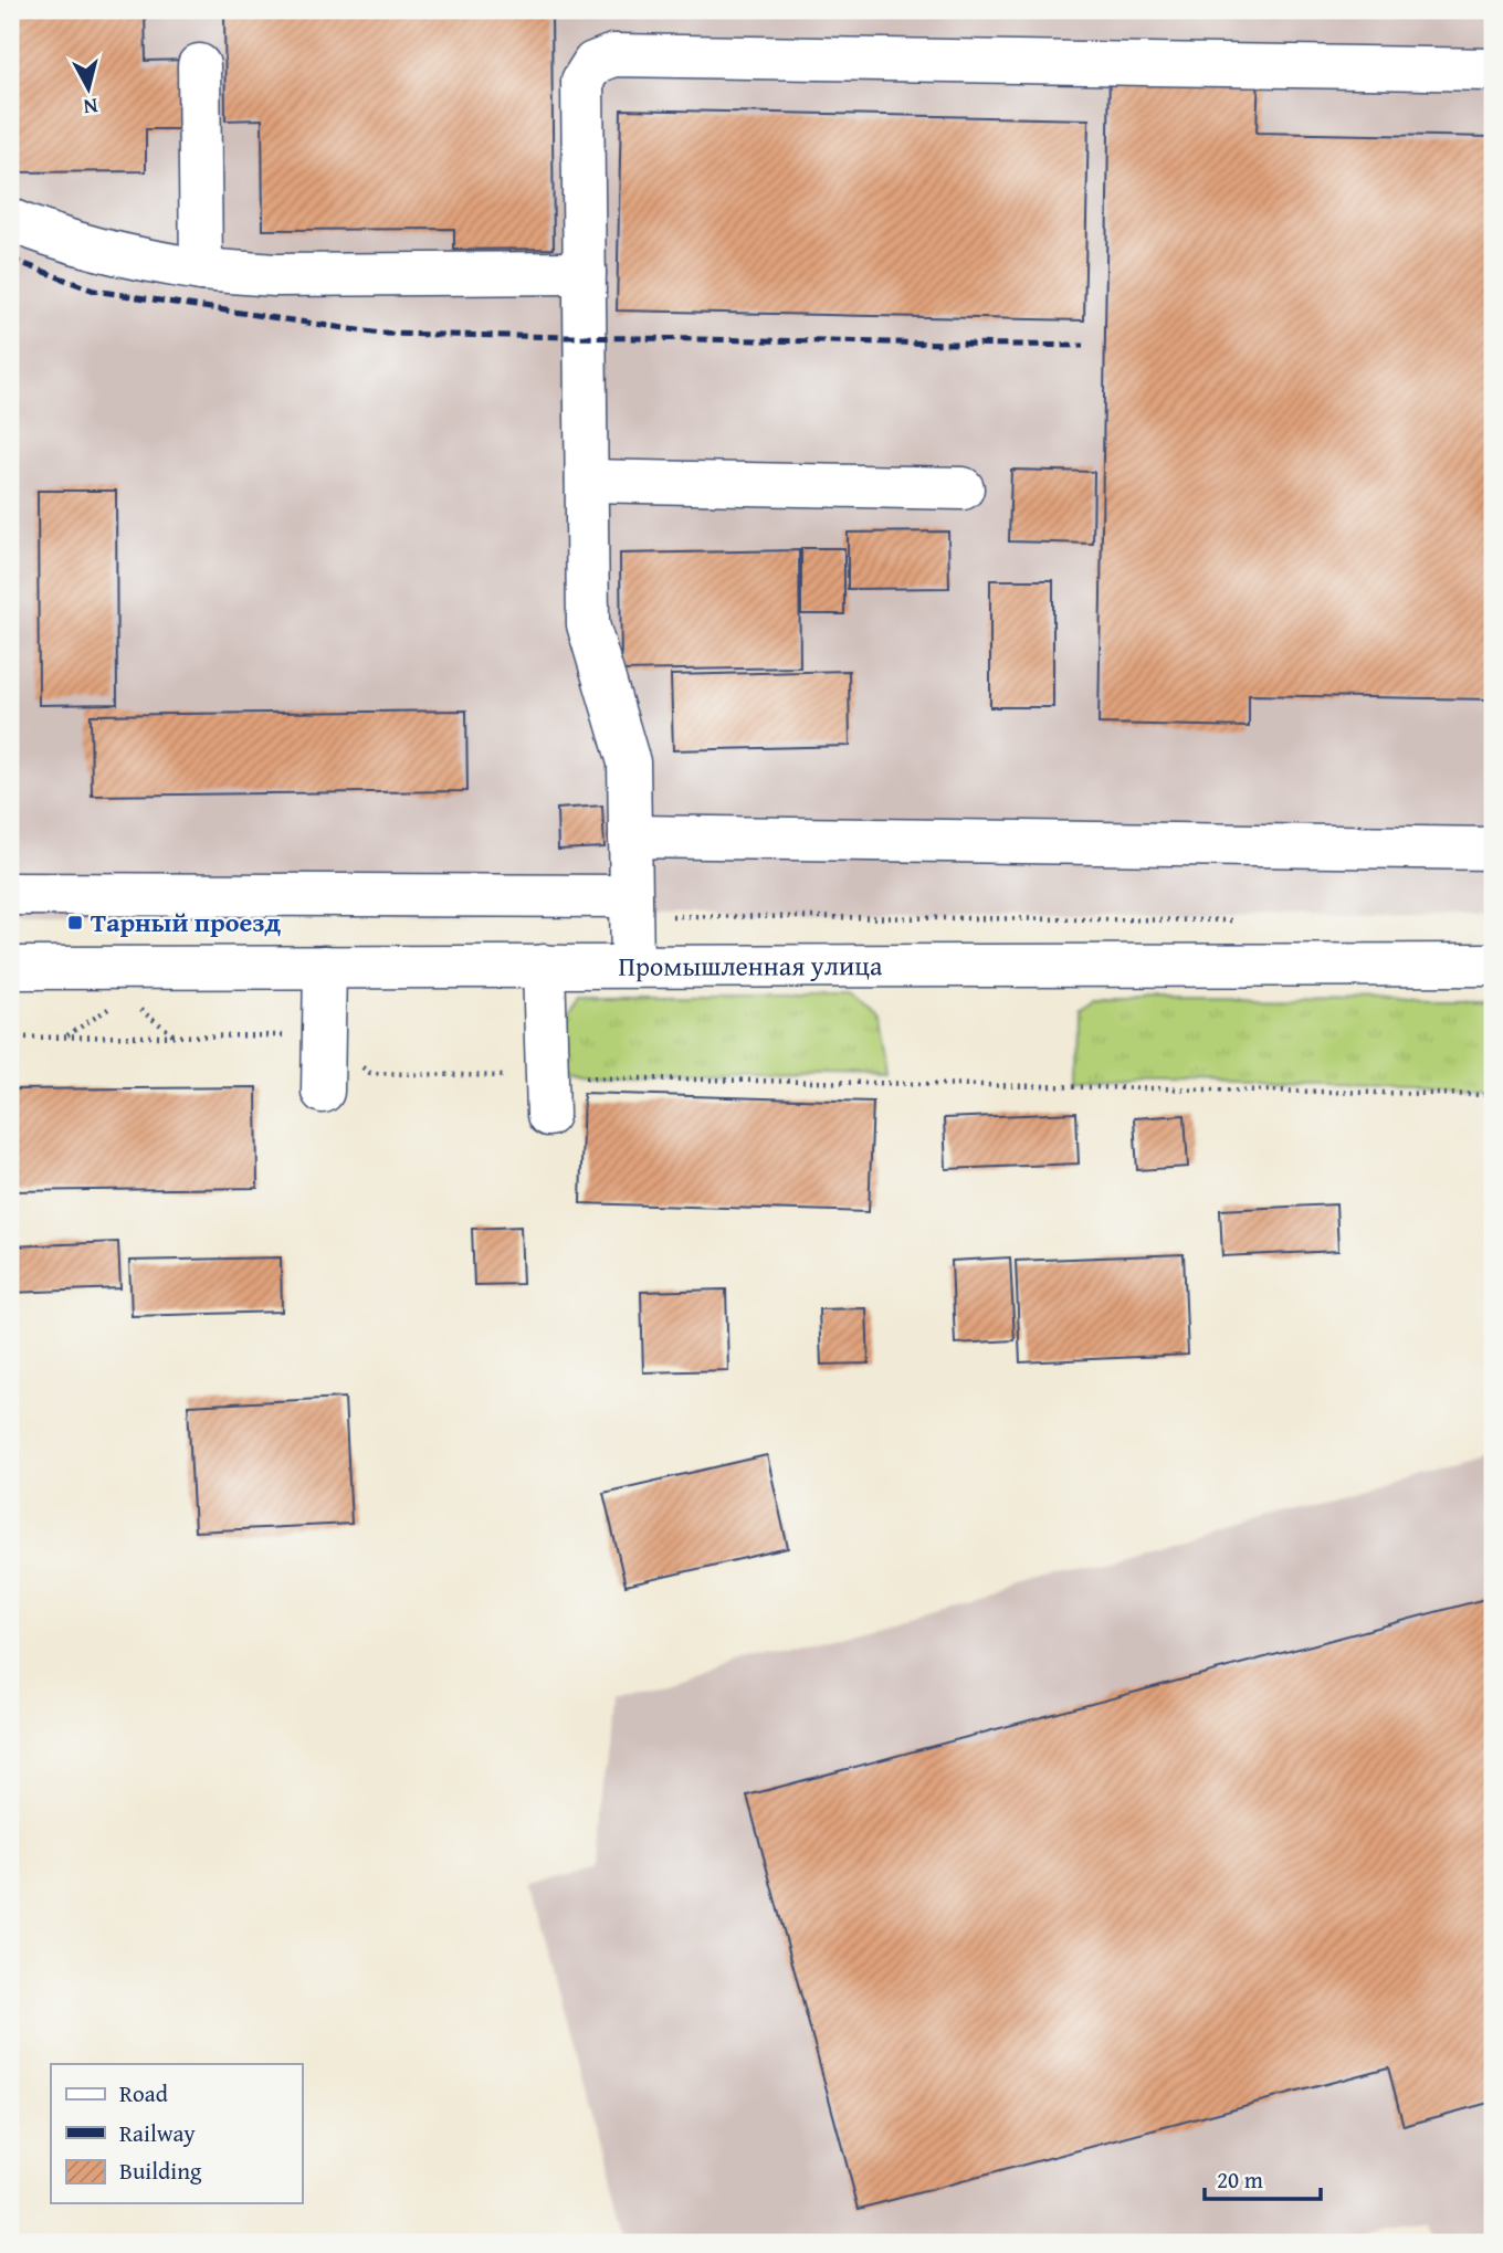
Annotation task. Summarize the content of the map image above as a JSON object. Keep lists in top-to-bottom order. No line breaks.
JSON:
{"streets":{"street":["Промышленная улица"]},"places":{"transit":["Тарный проезд"]},"legend":["Road","Railway","Building"],"scale_bar":"20 m","north":"bottom"}
